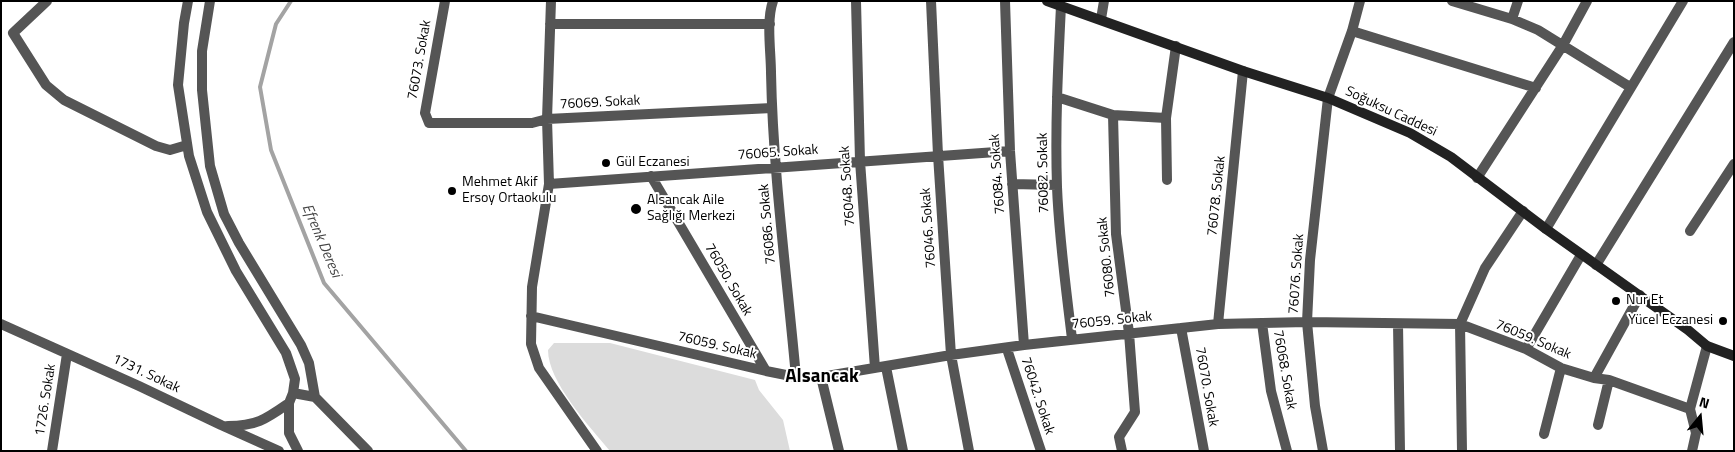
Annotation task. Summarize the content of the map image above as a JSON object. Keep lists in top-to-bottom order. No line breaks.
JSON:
{"streets":{"street":["76073. Sokak","76069. Sokak","Soğuksu Caddesi","76065. Sokak","76082. Sokak","76084. Sokak","76048. Sokak","76078. Sokak","76086. Sokak","76046. Sokak","76080. Sokak","76076. Sokak","76050. Sokak","76059. Sokak","76068. Sokak","1731. Sokak","76070. Sokak","76042. Sokak","1726. Sokak"]},"crossings":[["76073. Sokak","76069. Sokak"],["76069. Sokak","76086. Sokak"],["Soğuksu Caddesi","76082. Sokak"],["Soğuksu Caddesi","76078. Sokak"],["Soğuksu Caddesi","76076. Sokak"],["76065. Sokak","76084. Sokak"],["76065. Sokak","76048. Sokak"],["76065. Sokak","76086. Sokak"],["76065. Sokak","76046. Sokak"],["76065. Sokak","76050. Sokak"],["76082. Sokak","76059. Sokak"],["76084. Sokak","76059. Sokak"],["76048. Sokak","76059. Sokak"],["76078. Sokak","76059. Sokak"],["76086. Sokak","76059. Sokak"],["76046. Sokak","76059. Sokak"],["76080. Sokak","76059. Sokak"],["76076. Sokak","76059. Sokak"],["76050. Sokak","76059. Sokak"],["76059. Sokak","76068. Sokak"],["76059. Sokak","76070. Sokak"],["76059. Sokak","76042. Sokak"],["1731. Sokak","1726. Sokak"]],"districts":["Alsancak"],"water":["Efrenk Deresi"],"places":["Gül Eczanesi","Mehmet Akif Ersoy Ortaokulu","Alsancak Aile Sağlığı Merkezi","Nur Et","Yücel Eczanesi"],"north":"top"}
